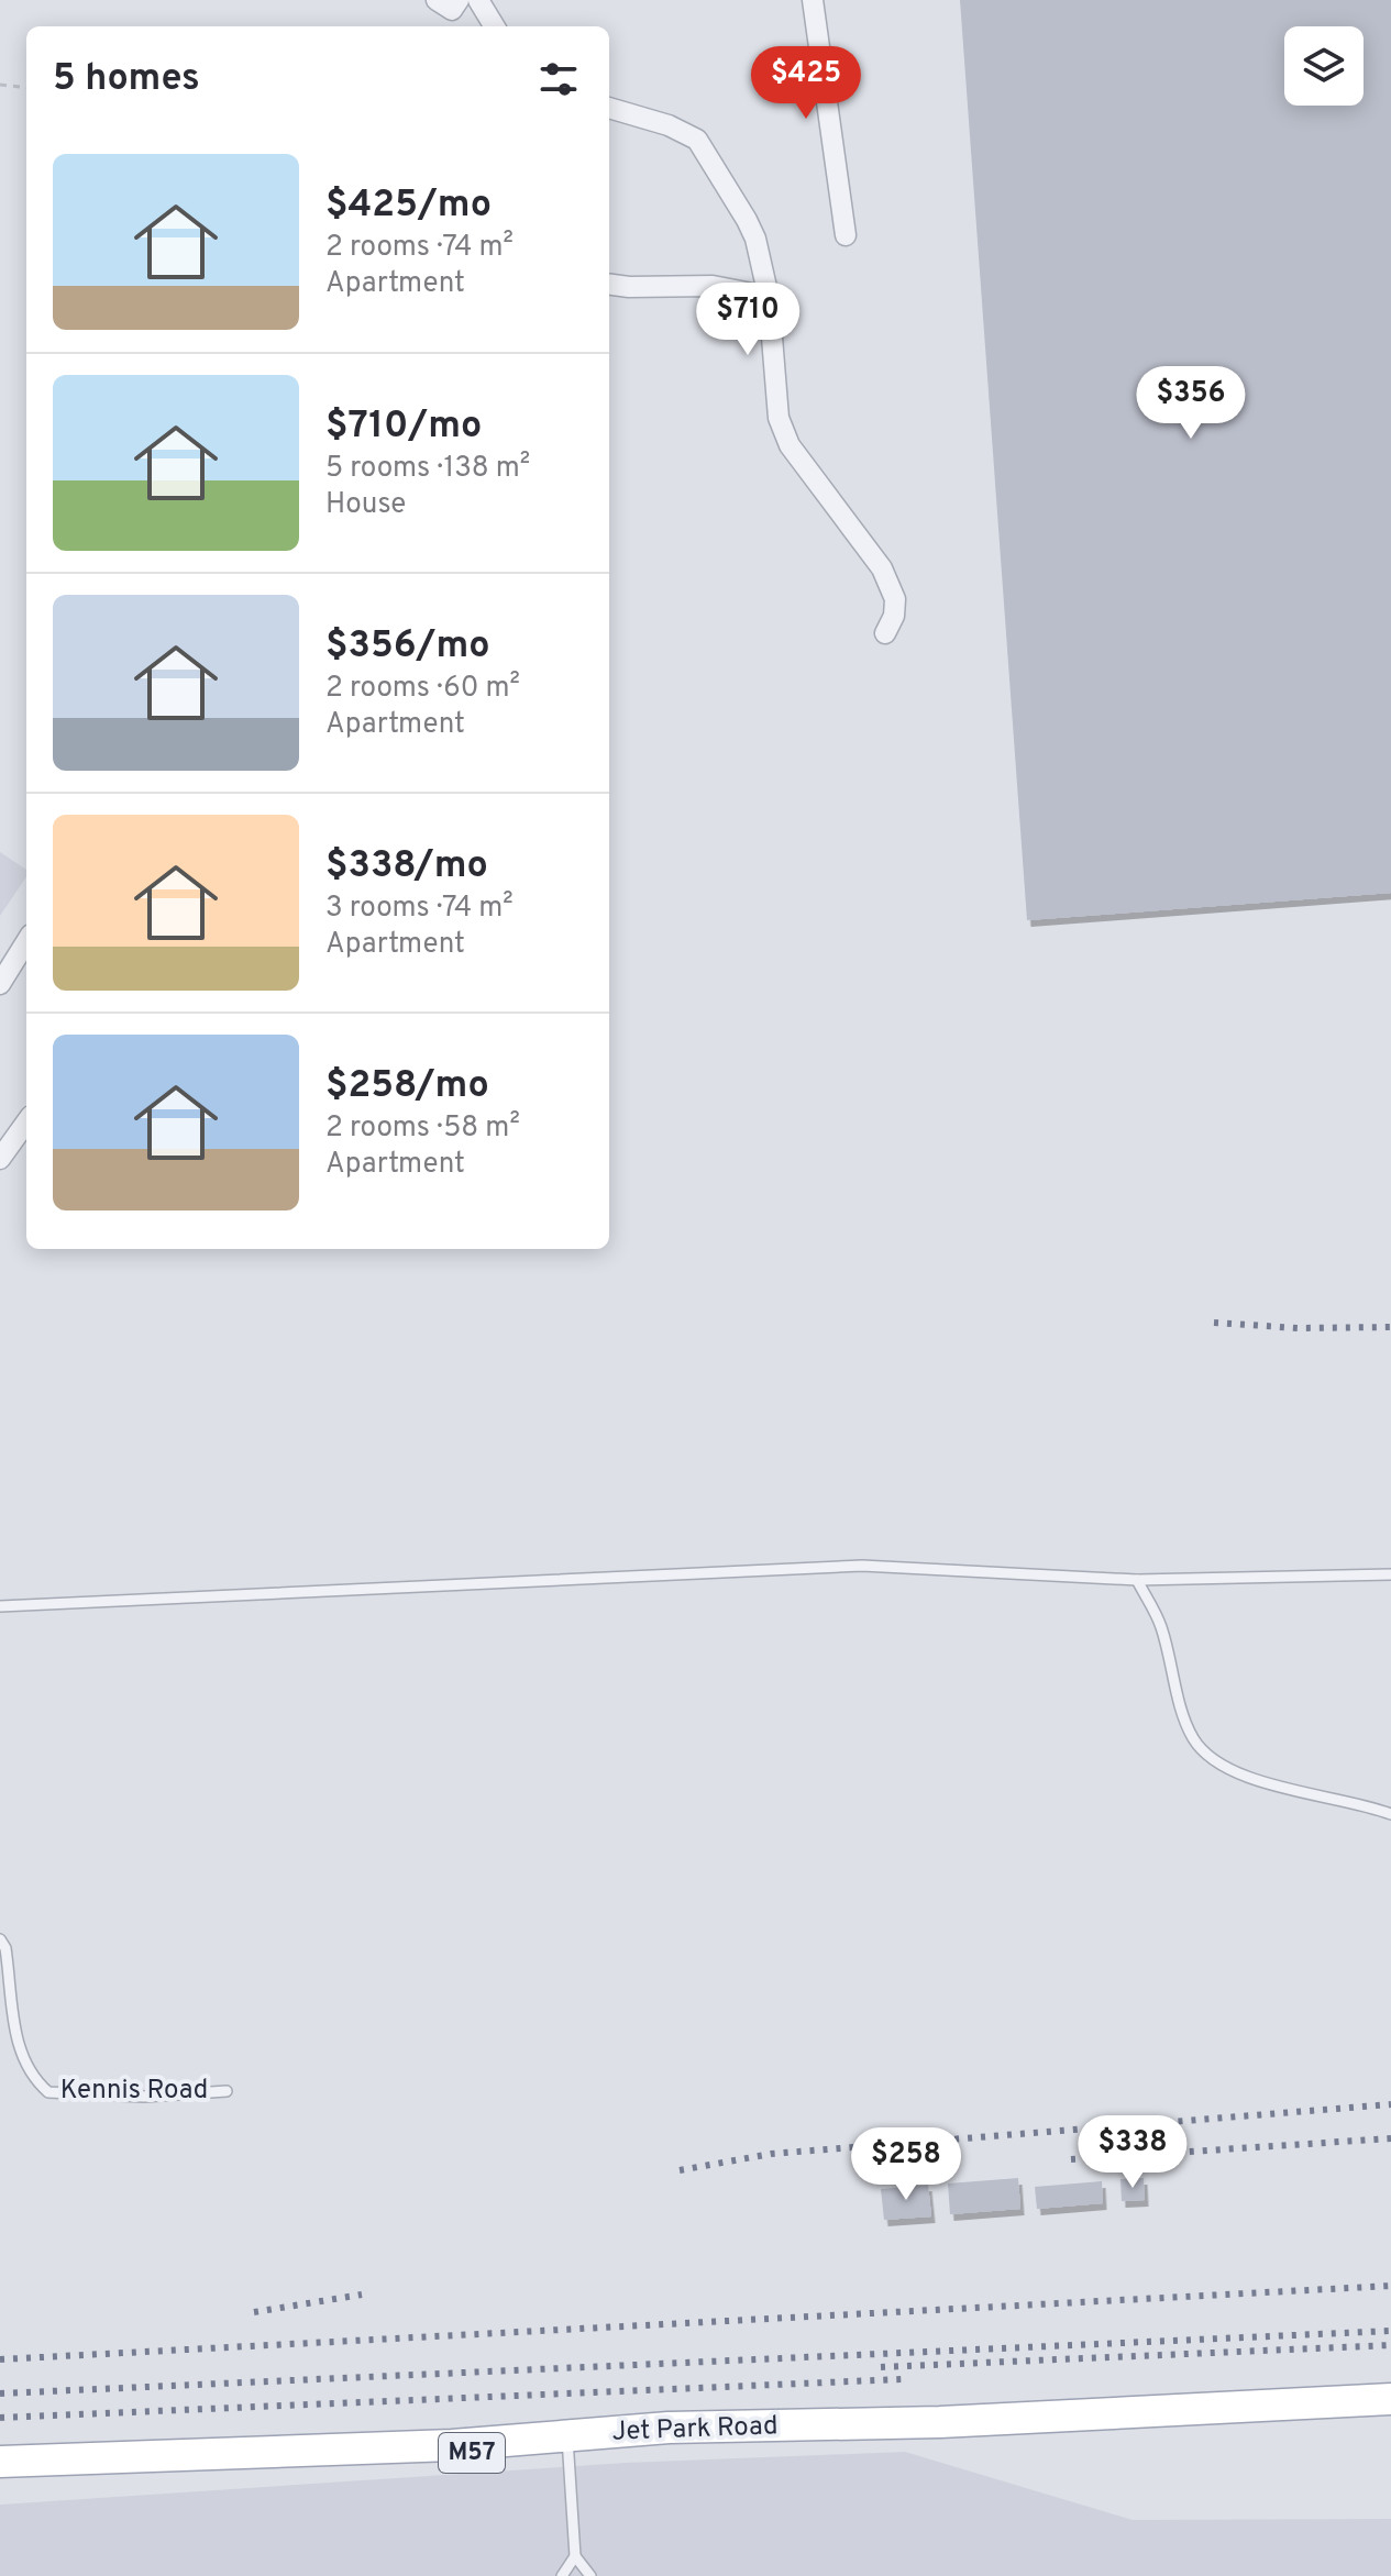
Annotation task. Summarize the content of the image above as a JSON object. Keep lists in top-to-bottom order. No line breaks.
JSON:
{"streets":{"main road":["Jet Park Road","M57"],"lane":["Kennis Road"]},"page":{"heading":"5 homes","price":["$425","$710","$356","$338","$258"],"list":[{"name":"$425/mo","note":"2 rooms · 74 m² · Apartment"},{"name":"$710/mo","note":"5 rooms · 138 m² · House"},{"name":"$356/mo","note":"2 rooms · 60 m² · Apartment"},{"name":"$338/mo","note":"3 rooms · 74 m² · Apartment"},{"name":"$258/mo","note":"2 rooms · 58 m² · Apartment"}]}}
